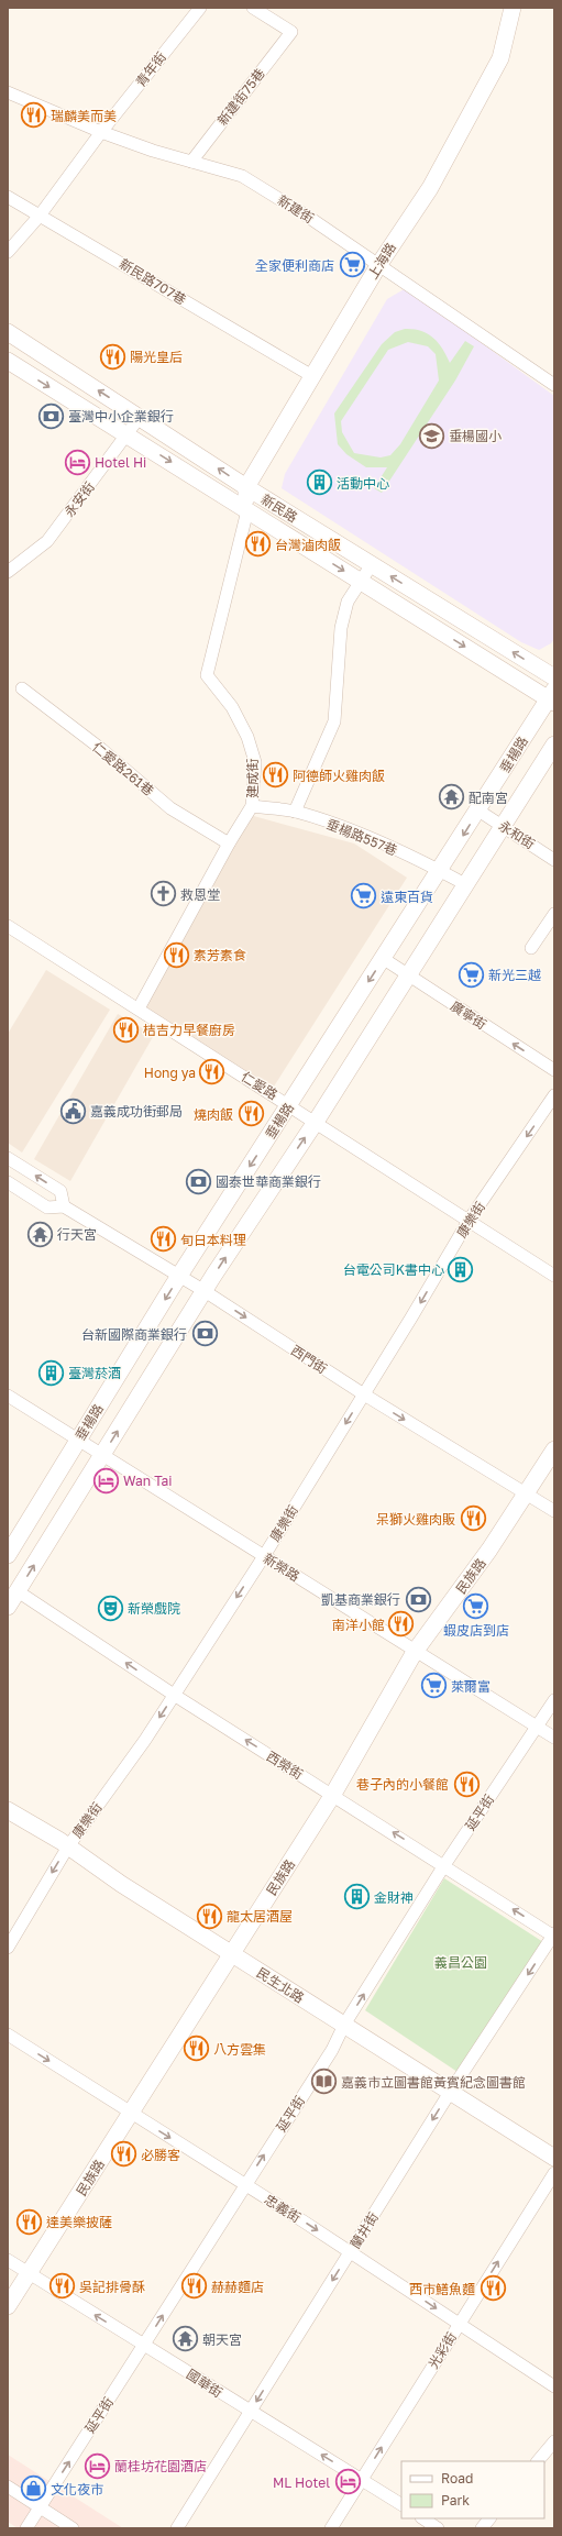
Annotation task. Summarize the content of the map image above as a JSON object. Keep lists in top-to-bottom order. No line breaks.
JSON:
{"streets":{"street":["青年街","新建街75巷","新建街","上海路","新民路707巷","永安街","新民路","垂楊路","仁愛路261巷","建成街","永和街","垂楊路557巷","廣寧街","仁愛路","康樂街","西門街","新榮路","民族路","西榮街","延平街","民生北路","忠義街","蘭井街","光彩街","國華街"]},"crossings":[["青年街","新建街"],["新建街75巷","新建街"],["新建街","上海路"],["上海路","新民路707巷"],["上海路","新民路"],["永安街","新民路"],["新民路","垂楊路"],["新民路","建成街"],["垂楊路","永和街"],["垂楊路","垂楊路557巷"],["垂楊路","廣寧街"],["垂楊路","仁愛路"],["垂楊路","西門街"],["垂楊路","新榮路"],["仁愛路261巷","建成街"],["建成街","垂楊路557巷"],["建成街","仁愛路"],["仁愛路","康樂街"],["康樂街","西門街"],["康樂街","新榮路"],["康樂街","西榮街"],["康樂街","民生北路"],["西門街","民族路"],["新榮路","民族路"],["新榮路","延平街"],["民族路","西榮街"],["民族路","民生北路"],["民族路","忠義街"],["民族路","國華街"],["西榮街","延平街"],["西榮街","蘭井街"],["延平街","民生北路"],["延平街","忠義街"],["延平街","國華街"],["民生北路","蘭井街"],["忠義街","蘭井街"],["忠義街","光彩街"],["蘭井街","國華街"],["光彩街","國華街"]],"one_way":["廣寧街","康樂街","西門街","西榮街","延平街","忠義街","蘭井街","光彩街","國華街"],"parks":["義昌公園"],"places":{"restaurant":["瑞麟美而美","陽光皇后","台灣滷肉飯","阿德師火雞肉飯","素芳素食","桔吉力早餐廚房","Hong ya","燒肉飯","旬日本料理","呆獅火雞肉販","南洋小館","巷子內的小餐館","龍太居酒屋","八方雲集","必勝客","達美樂披薩","吳記排骨酥","赫赫麵店","西市鱔魚麵"],"supermarket":["全家便利商店","遠東百貨","新光三越","蝦皮店到店","萊爾富"],"bank":["臺灣中小企業銀行","國泰世華商業銀行","台新國際商業銀行","凱基商業銀行"],"school or university":["垂楊國小"],"hotel":["Hotel Hi","Wan Tai","蘭桂坊花園酒店","ML Hotel"],"building":["活動中心","台電公司K書中心","臺灣菸酒","金財神"],"temple":["配南宮","行天宮","朝天宮"],"church":["救恩堂"],"public building":["嘉義成功街郵局"],"theatre":["新榮戲院"],"library":["嘉義市立圖書館黃賓紀念圖書館"],"shop":["文化夜市"]},"legend":["Road","Park"]}
